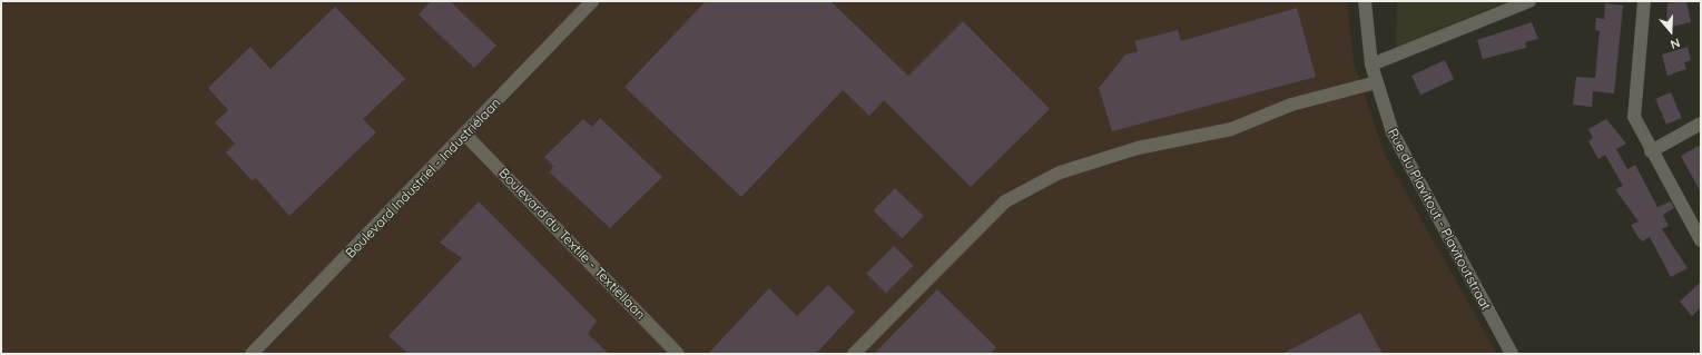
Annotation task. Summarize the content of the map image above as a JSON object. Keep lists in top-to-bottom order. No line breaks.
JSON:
{"streets":{"street":["Boulevard Industriel - Industriélaan","Rue du Plavitout - Plavitoutstraat","Boulevard du Textile - Textiellaan"]},"crossings":[["Boulevard Industriel - Industriélaan","Boulevard du Textile - Textiellaan"]],"north":"bottom"}
